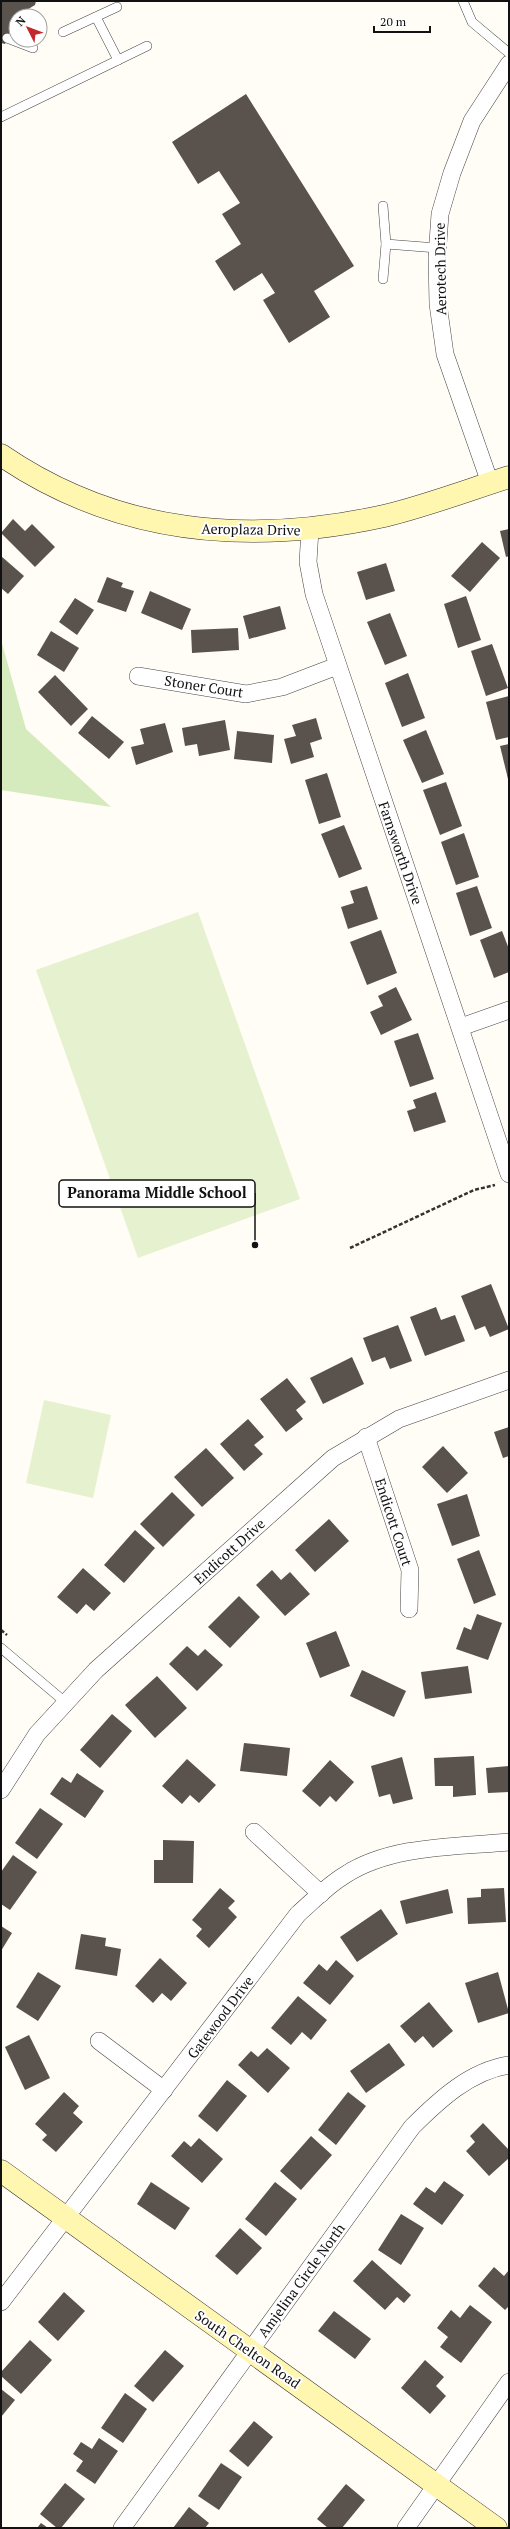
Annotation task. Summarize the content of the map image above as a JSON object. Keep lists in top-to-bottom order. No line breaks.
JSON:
{"streets":{"main road":["Aeroplaza Drive","South Chelton Road"],"street":["Aerotech Drive","Stoner Court","Farnsworth Drive","Endicott Court","Endicott Drive","Gatewood Drive","Amjelina Circle North"]},"crossings":[["Aerotech Drive","Aeroplaza Drive"],["Aeroplaza Drive","Farnsworth Drive"],["Stoner Court","Farnsworth Drive"],["Endicott Court","Endicott Drive"],["Gatewood Drive","South Chelton Road"],["Amjelina Circle North","South Chelton Road"]],"places":["Panorama Middle School"],"scale_bar":"20 m","north":"top left"}
